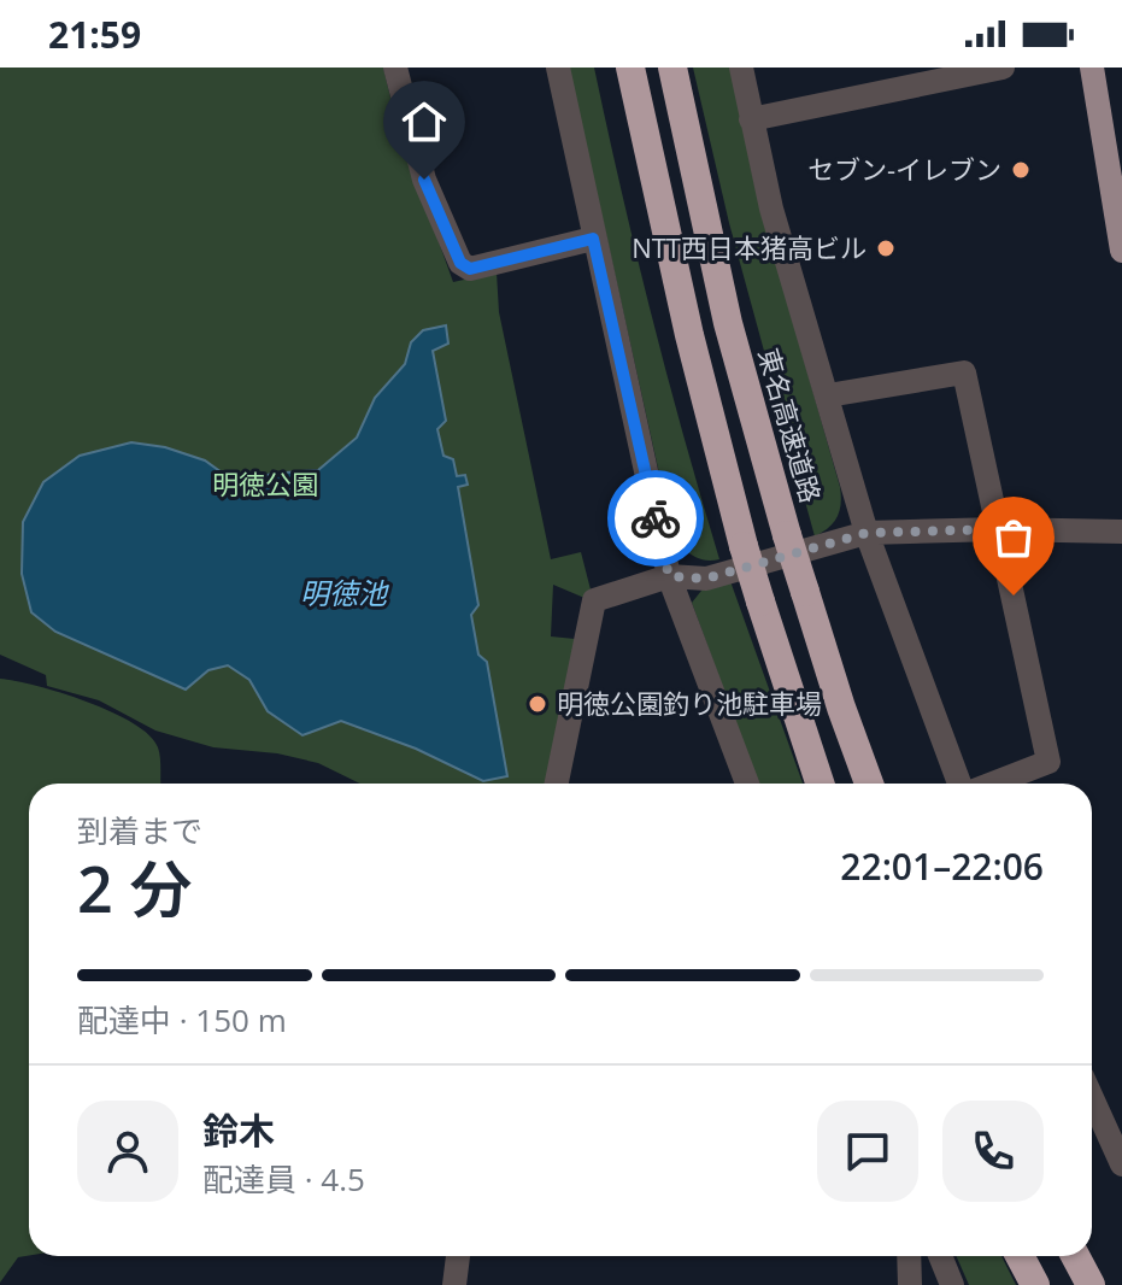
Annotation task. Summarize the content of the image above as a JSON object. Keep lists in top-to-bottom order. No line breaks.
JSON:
{"streets":{"highway":["東名高速道路"]},"water":["明徳池"],"parks":["明徳公園"],"places":["セブン-イレブン","NTT西日本猪高ビル","明徳公園釣り池駐車場"],"page":{"status":"21:59","heading":["2 分","到着まで","22:01–22:06"],"panel":["鈴木","配達員 · 4.5"],"bar":"配達中 · 150 m"}}
